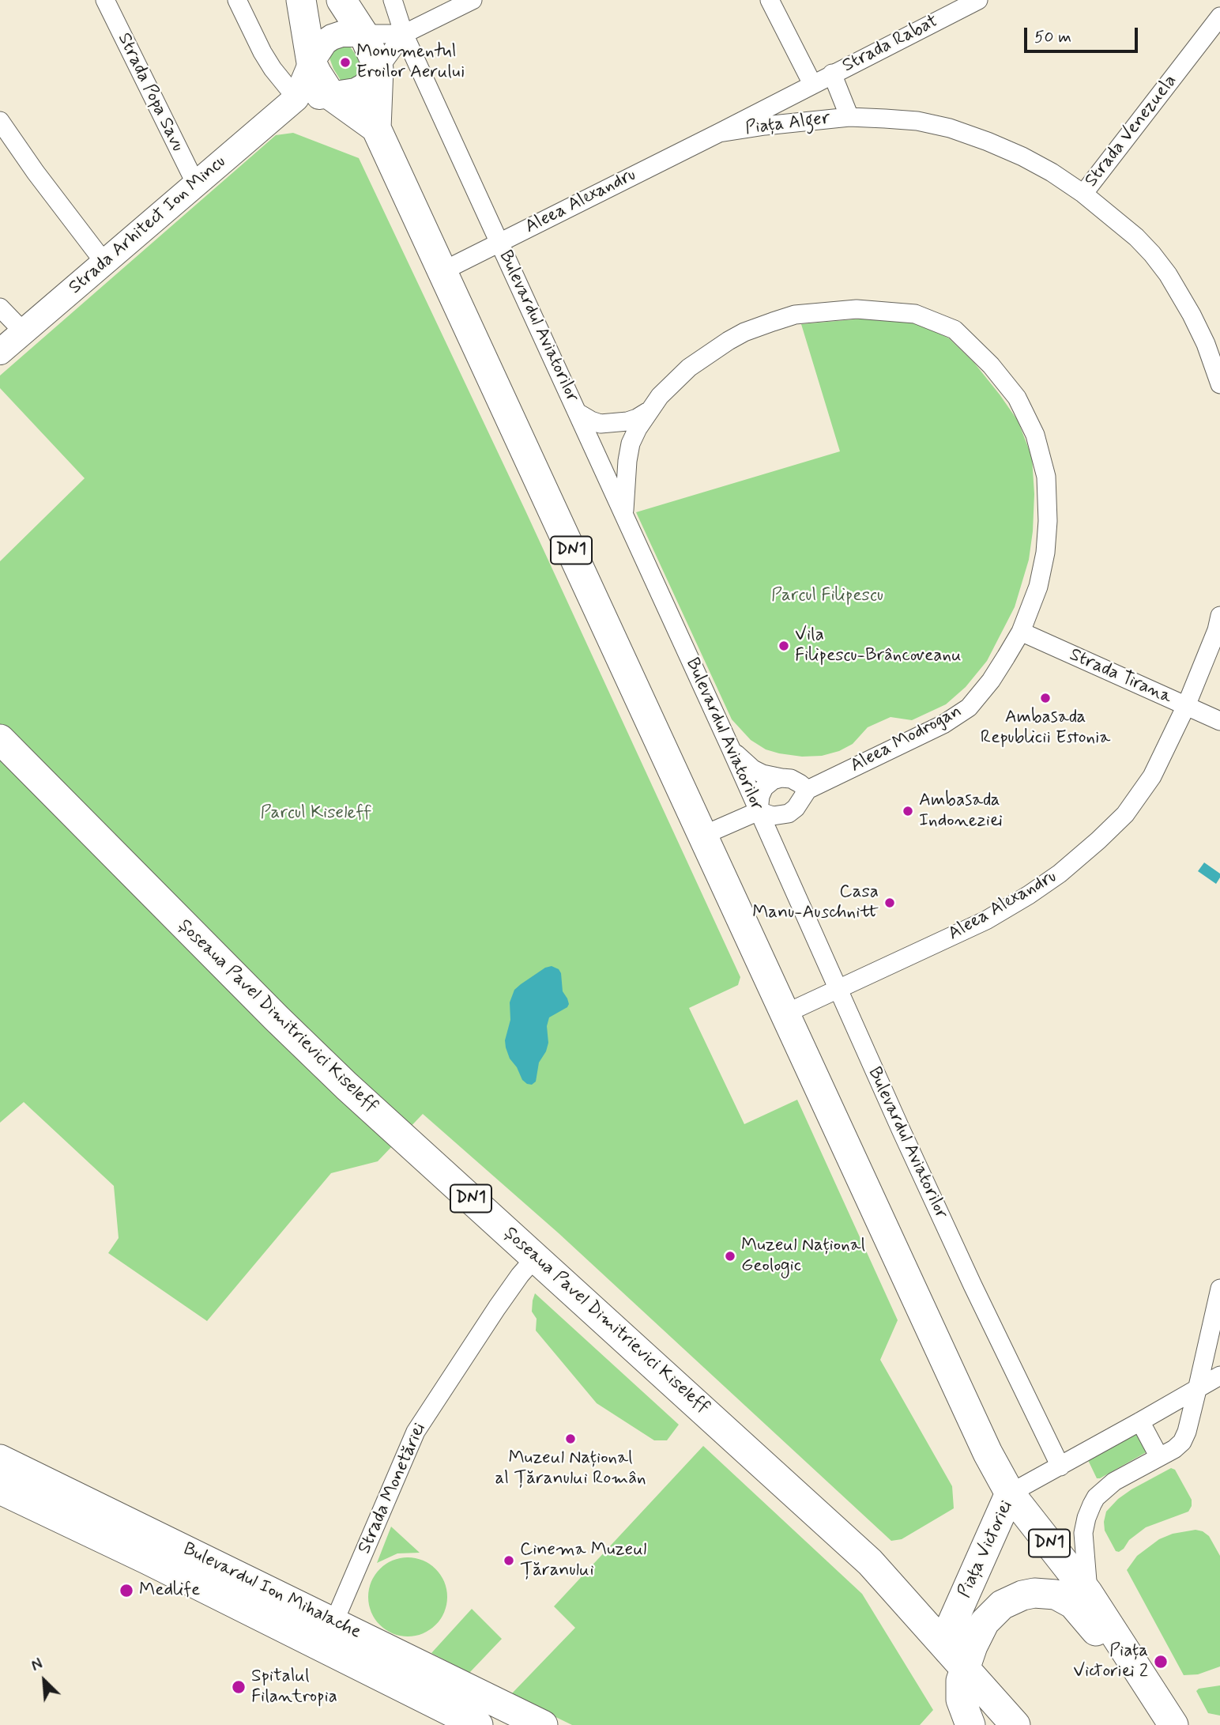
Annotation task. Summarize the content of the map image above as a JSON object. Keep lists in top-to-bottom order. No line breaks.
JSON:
{"streets":{"main road":["Strada Arhitect Ion Mincu","DN1","Șoseaua Pavel Dimitrievici Kiseleff","Piața Victoriei","Bulevardul Ion Mihalache"],"street":["Strada Rabat","Strada Popa Savu","Piața Alger","Strada Venezuela","Aleea Alexandru","Bulevardul Aviatorilor","Strada Tirana","Aleea Modrogan","Strada Monetăriei"]},"crossings":[["Strada Rabat","Piața Alger"],["Strada Popa Savu","Strada Arhitect Ion Mincu"],["Piața Alger","Aleea Alexandru"],["Aleea Alexandru","Bulevardul Aviatorilor"],["Aleea Alexandru","DN1"],["Aleea Alexandru","Strada Tirana"],["Strada Arhitect Ion Mincu","DN1"],["Bulevardul Aviatorilor","Aleea Modrogan"],["DN1","Aleea Modrogan"],["DN1","Șoseaua Pavel Dimitrievici Kiseleff"],["DN1","Piața Victoriei"],["Strada Tirana","Aleea Modrogan"],["Șoseaua Pavel Dimitrievici Kiseleff","Strada Monetăriei"],["Șoseaua Pavel Dimitrievici Kiseleff","Piața Victoriei"],["Strada Monetăriei","Bulevardul Ion Mihalache"]],"parks":["Parcul Filipescu","Parcul Kiseleff"],"places":["Monumentul Eroilor Aerului","Vila Filipescu-Brâncoveanu","Ambasada Republicii Estonia","Ambasada Indoneziei","Casa Manu-Auschnitt","Muzeul Național Geologic","Muzeul Național al Țăranului Român","Cinema Muzeul Țăranului","Medlife","Piața Victoriei 2","Spitalul Filantropia"],"scale_bar":"50 m","north":"top left"}
